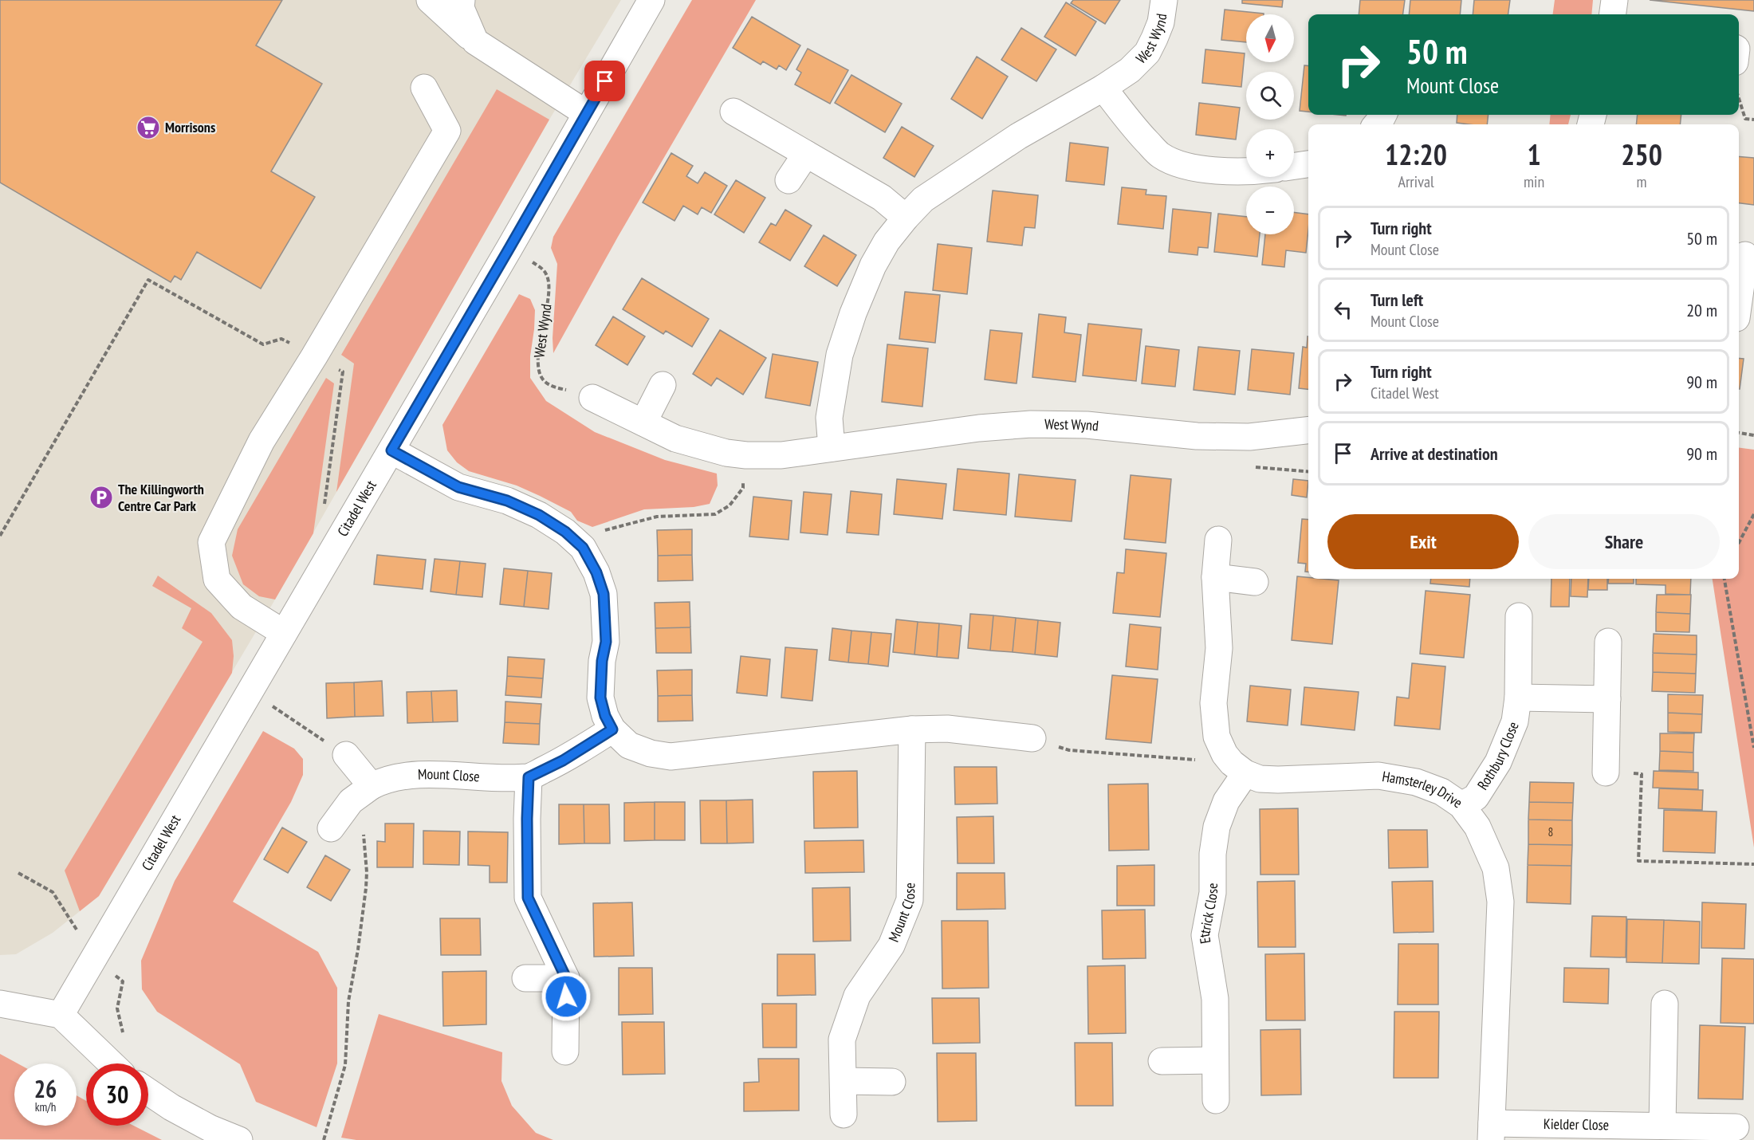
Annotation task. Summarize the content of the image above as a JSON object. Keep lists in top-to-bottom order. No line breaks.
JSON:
{"streets":{"street":["West Wynd","Citadel West","Rothbury Close","Mount Close","Hamsterley Drive","Ettrick Close","Kielder Close"]},"crossings":[["West Wynd","Citadel West"],["Rothbury Close","Hamsterley Drive"],["Hamsterley Drive","Ettrick Close"],["Hamsterley Drive","Kielder Close"]],"places":{"supermarket":["Morrisons"],"parking":["The Killingworth Centre Car Park"]},"house_numbers":["8"],"north":"bottom","page":{"map_buttons":["+","−"],"turn":["50 m","Mount Close"],"eta":["12:20","Arrival","1","min","250","m"],"list":[{"name":"Turn right","note":"Mount Close","value":"50 m"},{"name":"Turn left","note":"Mount Close","value":"20 m"},{"name":"Turn right","note":"Citadel West","value":"90 m"},{"name":"Arrive at destination","value":"90 m"}],"buttons":["Exit","Share"],"speed":"26 km/h","limit":"30"}}
